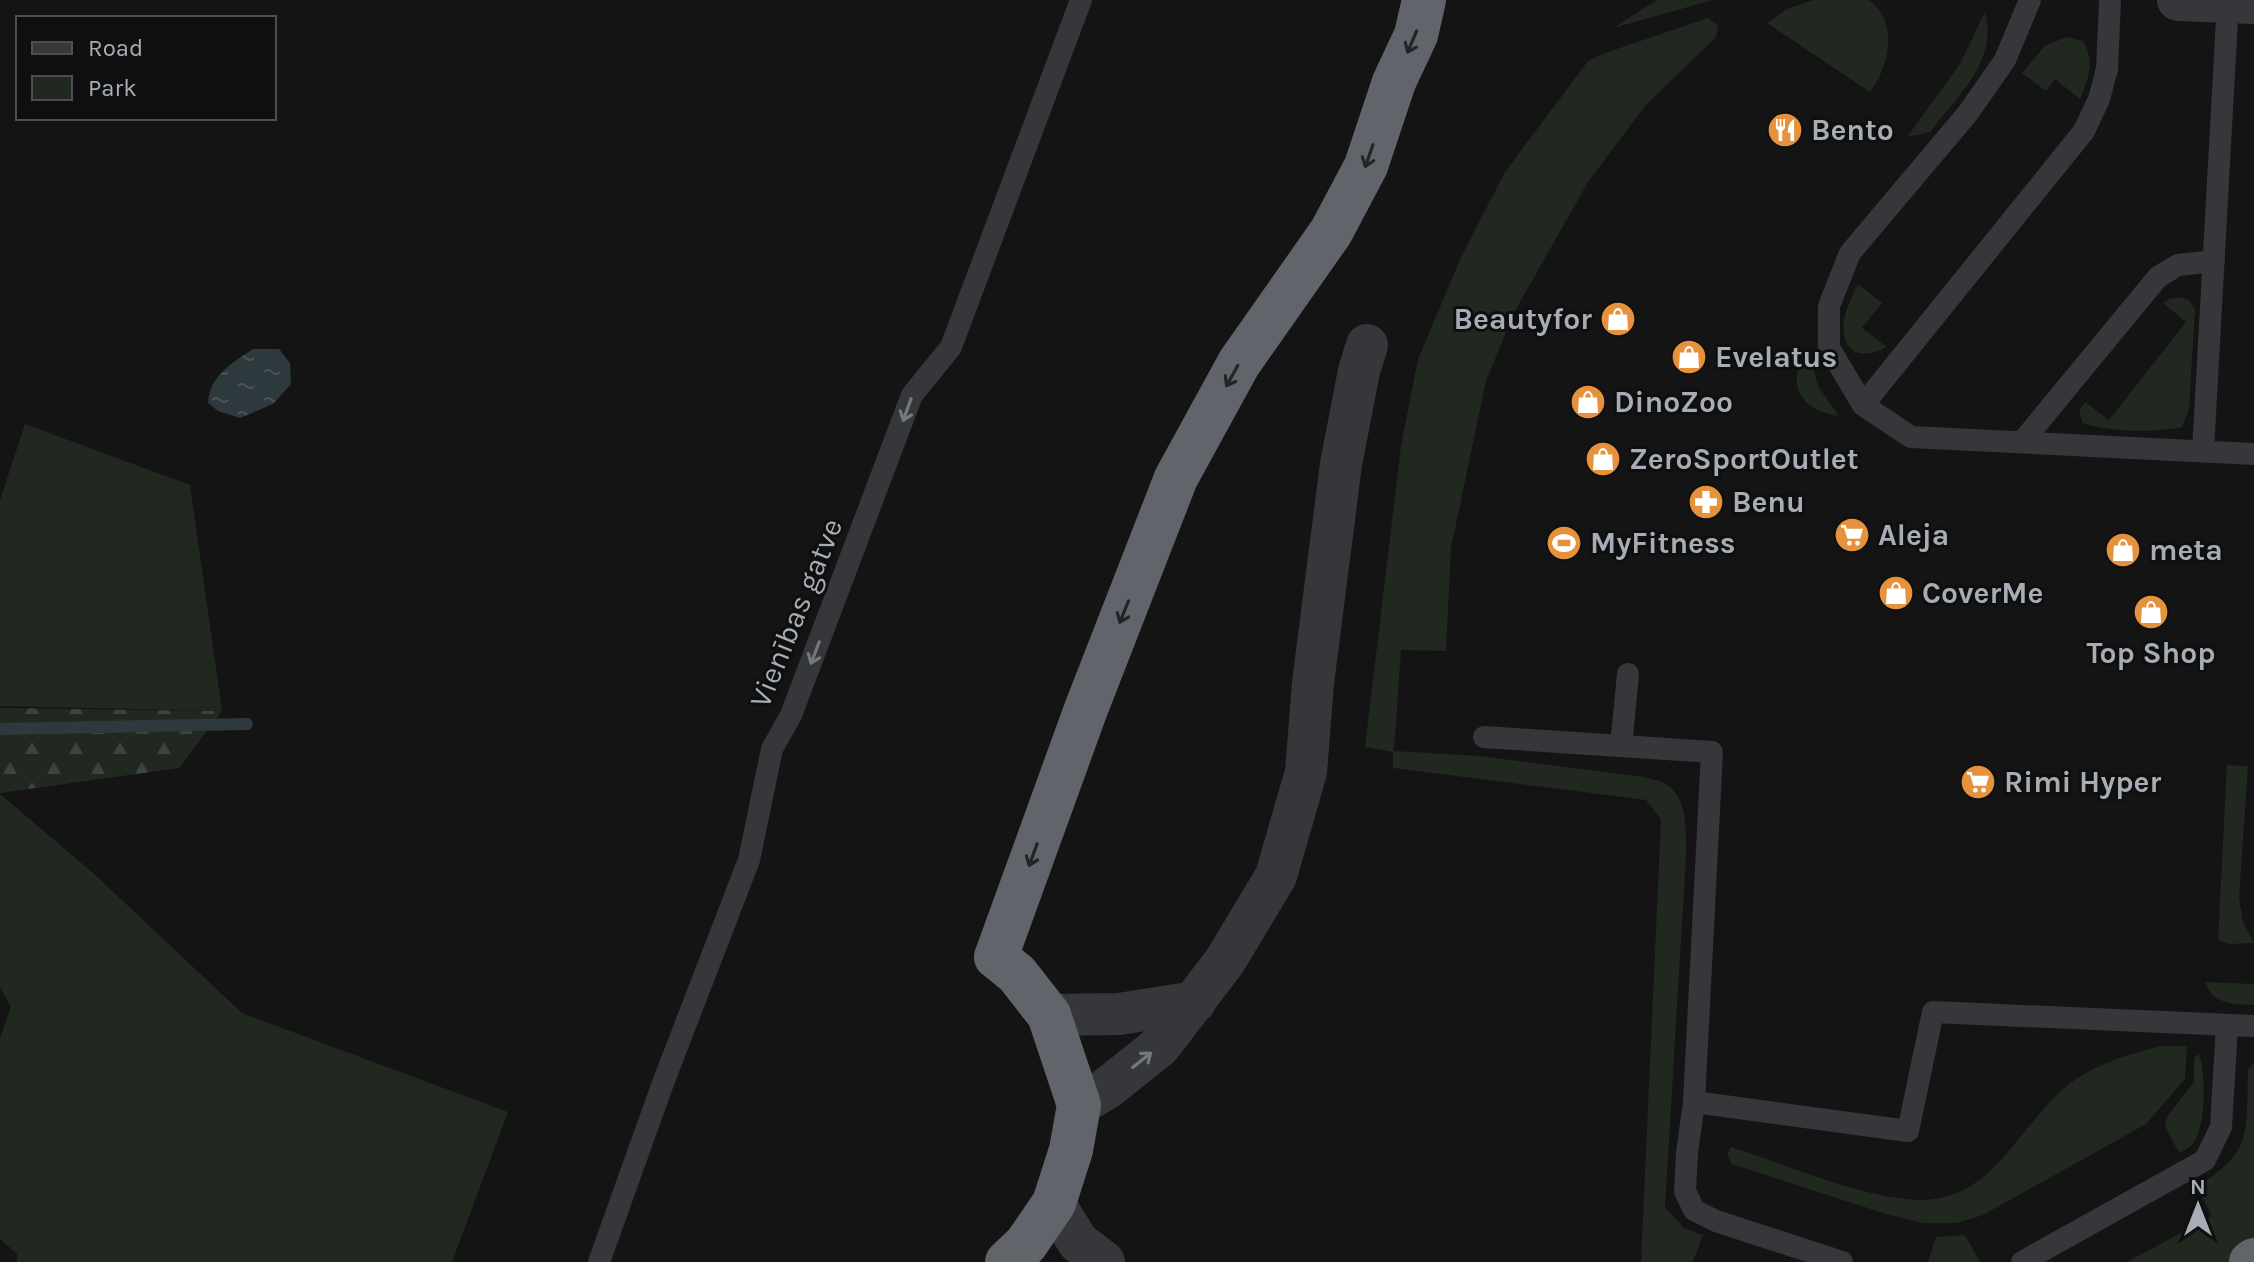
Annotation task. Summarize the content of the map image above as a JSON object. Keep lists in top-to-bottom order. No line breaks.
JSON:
{"streets":{"lane":["Vienības gatve"]},"one_way":["Vienības gatve"],"places":{"restaurant":["Bento"],"shop":["Beautyfor","Evelatus","DinoZoo","ZeroSportOutlet","meta","CoverMe","Top Shop"],"pharmacy":["Benu"],"supermarket":["Aleja","Rimi Hyper"],"sports":["MyFitness"]},"legend":["Road","Park"],"north":"top"}
